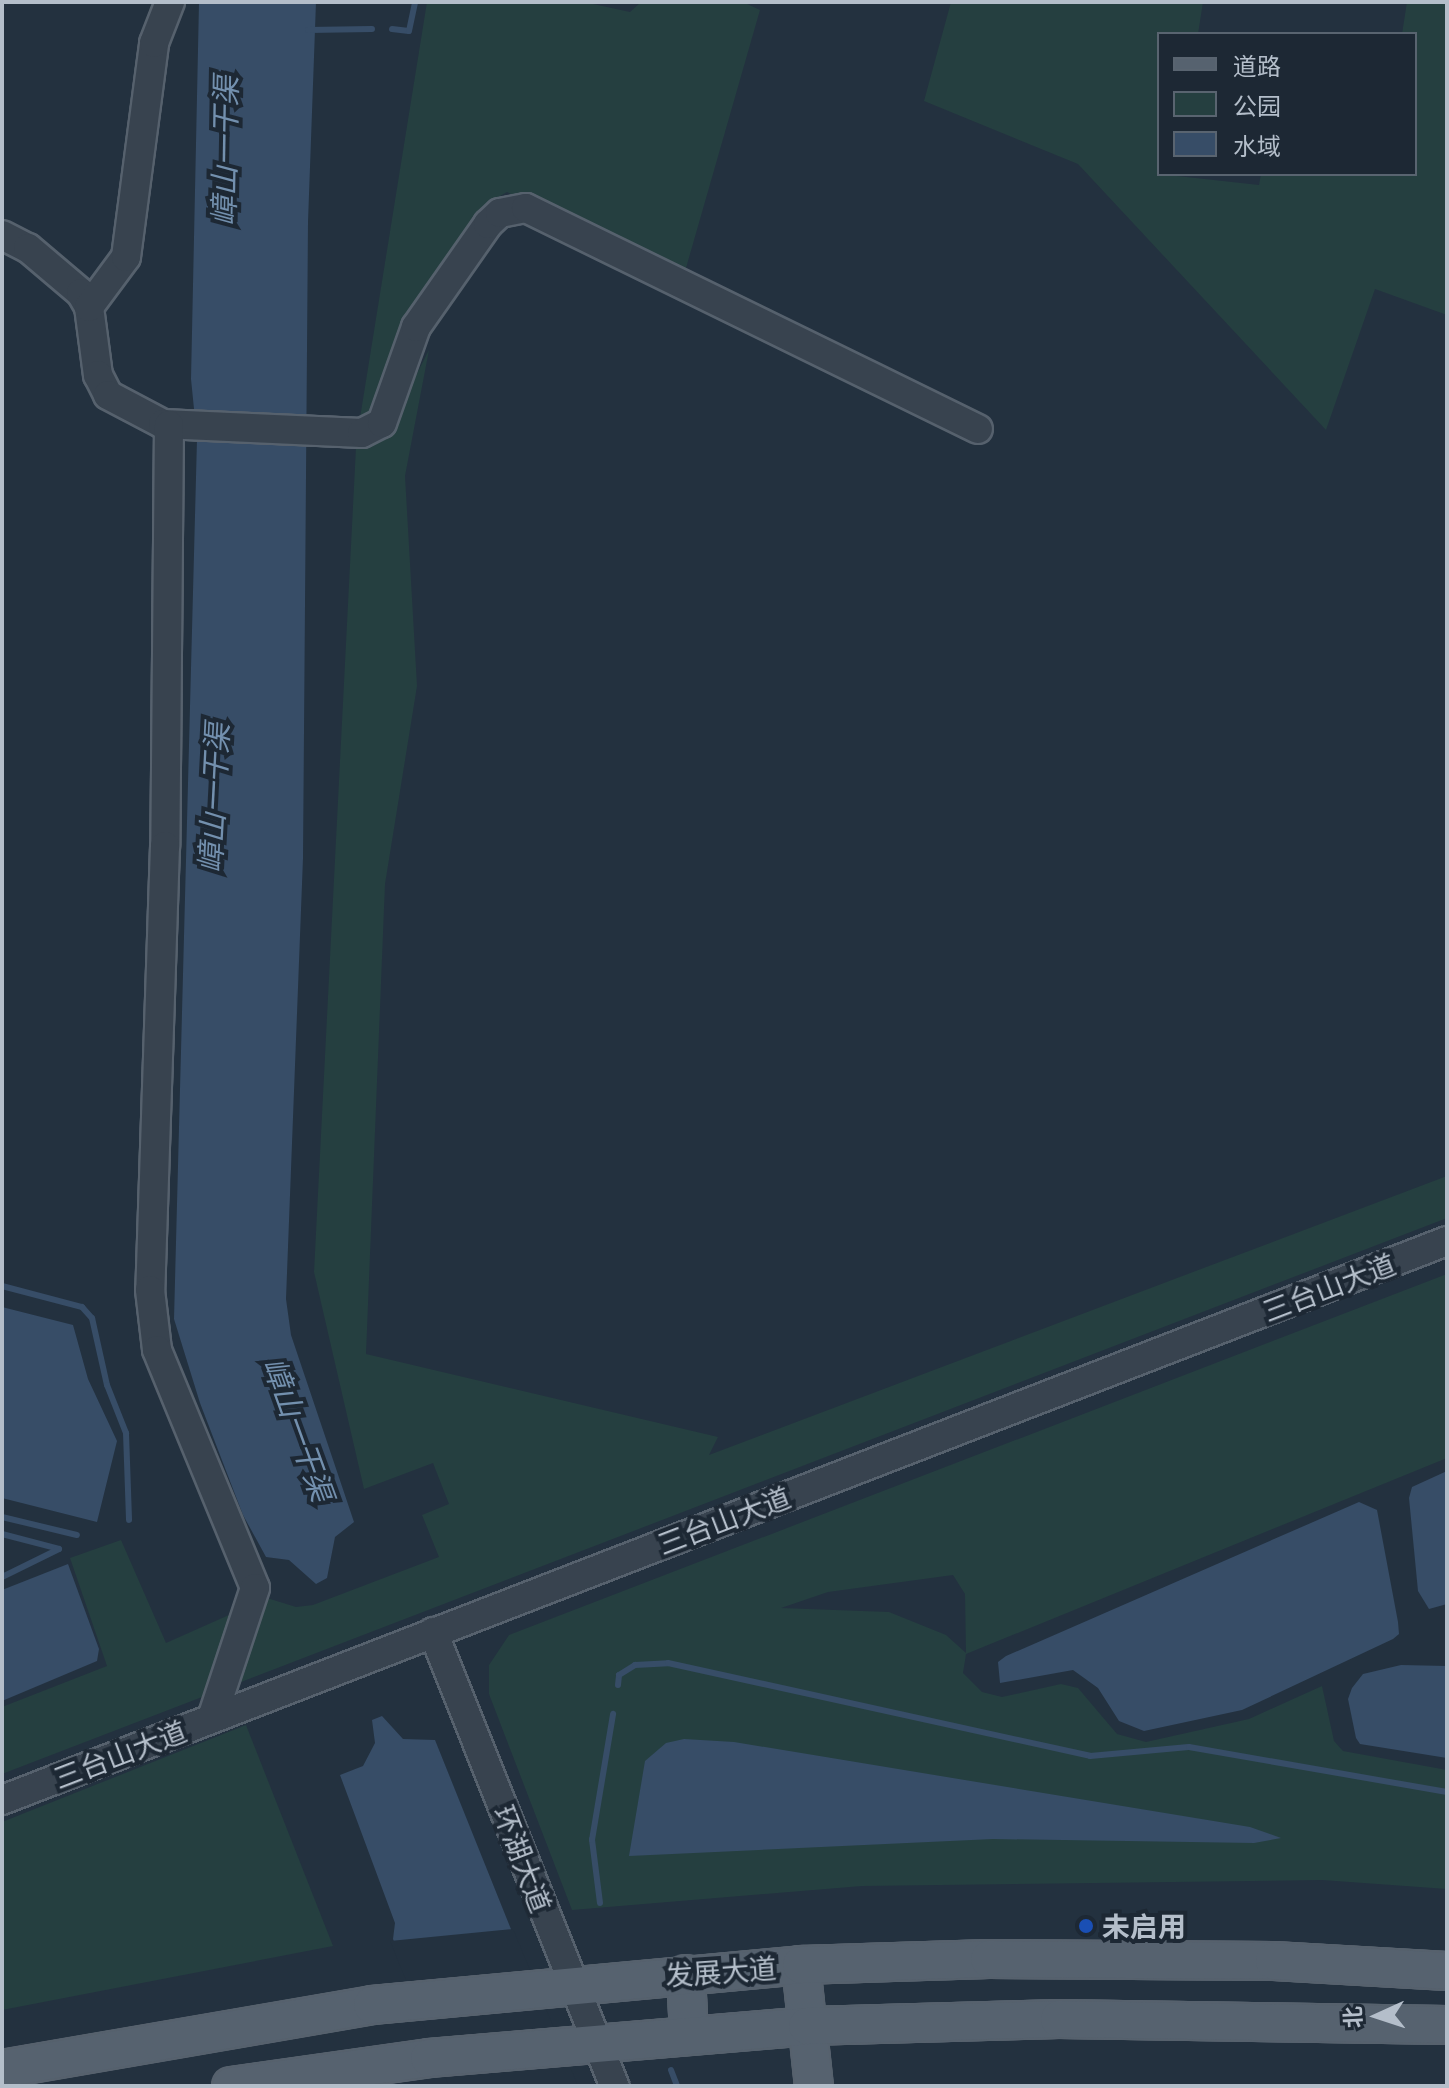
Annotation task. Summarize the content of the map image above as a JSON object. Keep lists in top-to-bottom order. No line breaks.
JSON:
{"streets":{"main road":["发展大道"],"street":["三台山大道","环湖大道"]},"crossings":[["三台山大道","环湖大道"],["环湖大道","发展大道"]],"water":["嶂山一干渠"],"places":["未启用"],"legend":["道路","公园","水域"],"north":"left"}
